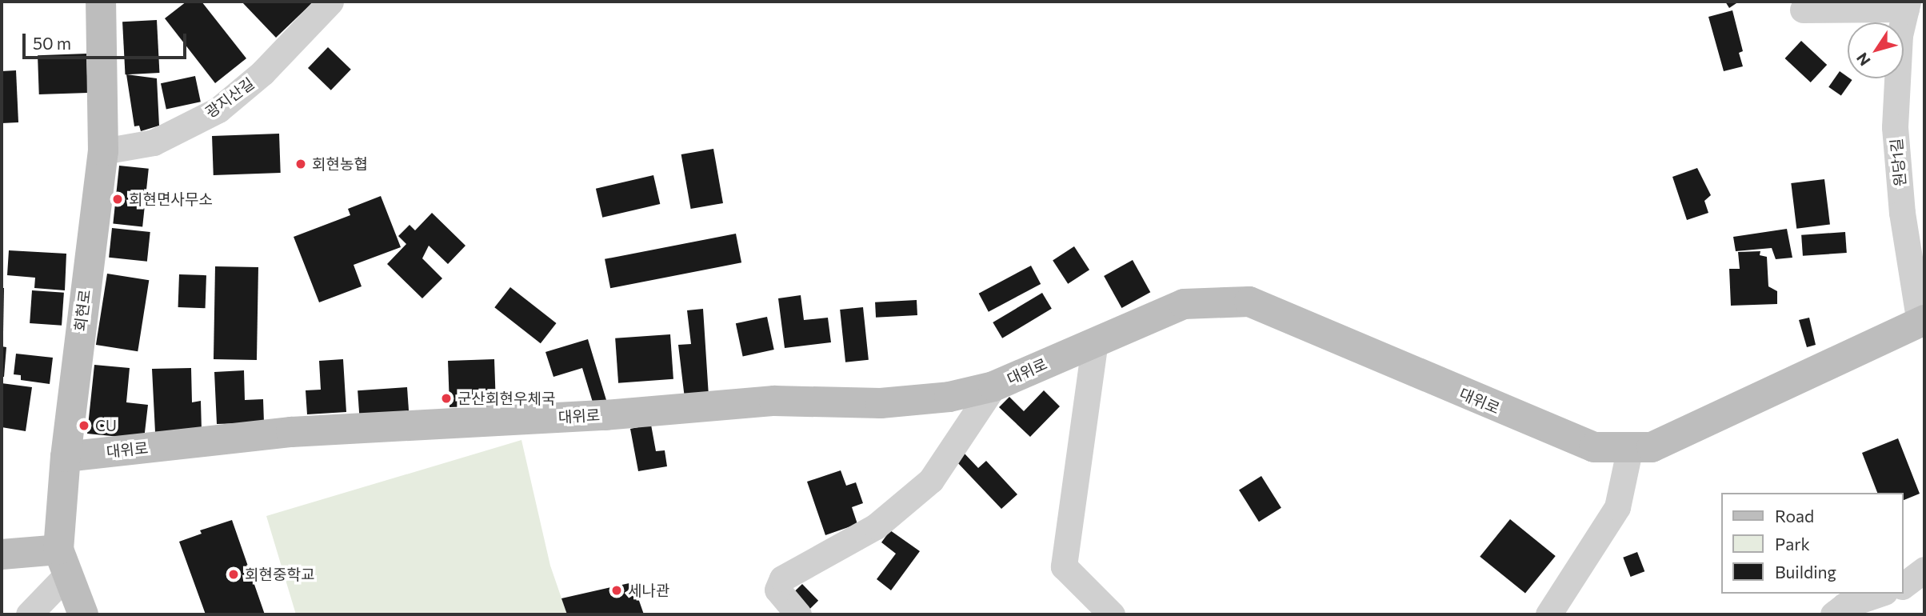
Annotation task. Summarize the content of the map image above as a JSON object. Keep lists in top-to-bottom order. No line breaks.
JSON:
{"streets":{"street":["광지산길","원당1길","회현로","대위로"]},"crossings":[["광지산길","회현로"],["원당1길","대위로"],["회현로","대위로"]],"places":["회현농협","회현면사무소","군산회현우체국","CU","회현중학교","세나관"],"legend":["Road","Park","Building"],"scale_bar":"50 m","north":"bottom left"}
